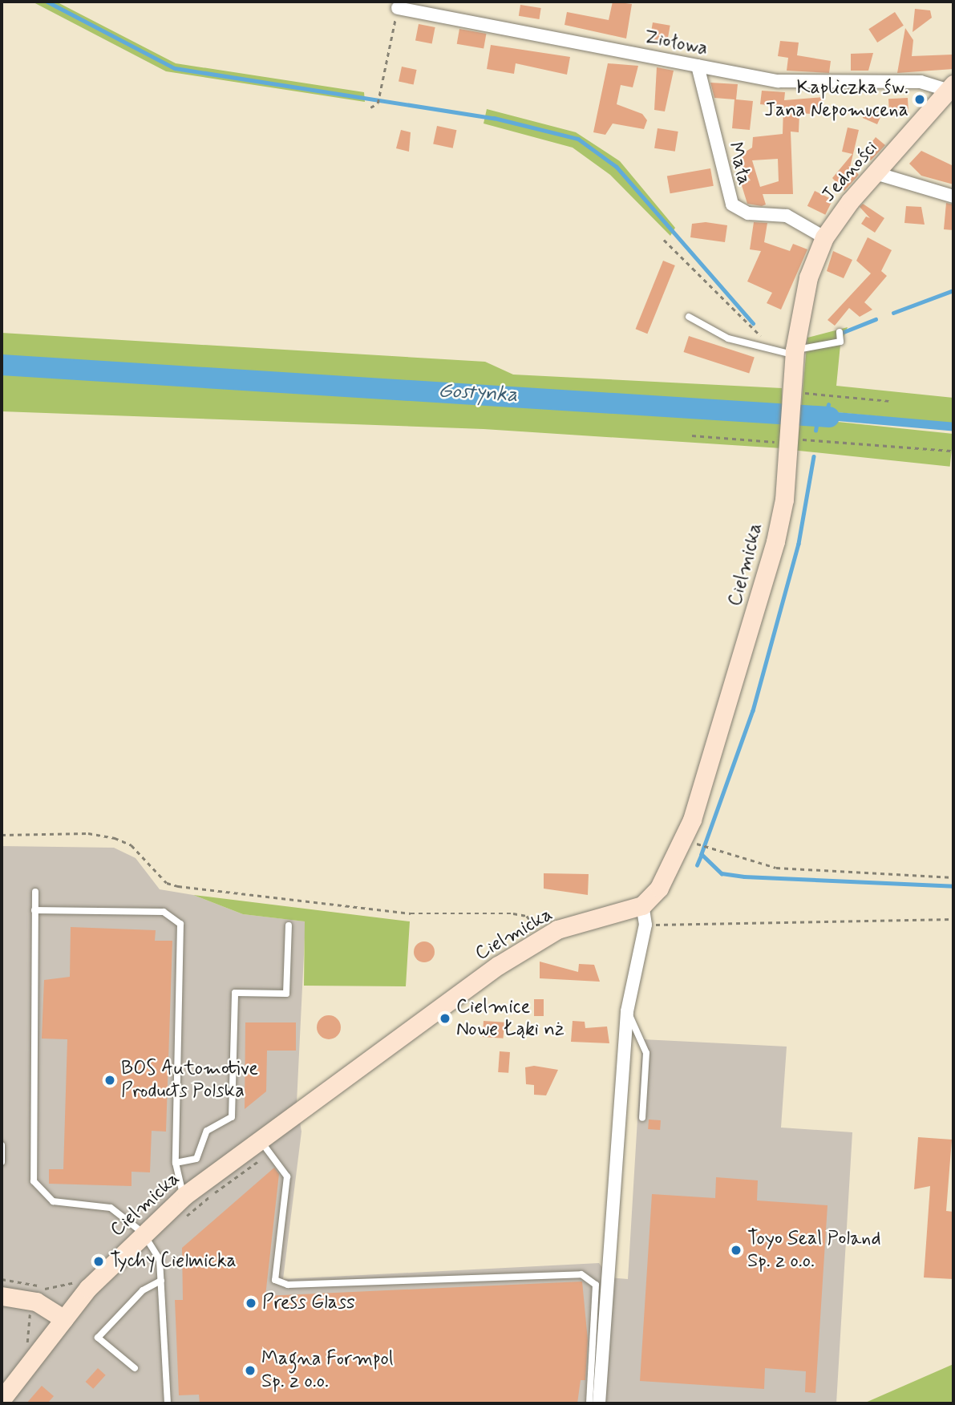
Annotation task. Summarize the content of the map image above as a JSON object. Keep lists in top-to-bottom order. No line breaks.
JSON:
{"streets":{"street":["Ziołowa","Mała","Jedności","Cielmicka"]},"crossings":[["Ziołowa","Mała"],["Ziołowa","Jedności"],["Mała","Jedności"],["Jedności","Cielmicka"]],"water":["Gostynka"],"places":["Kapliczka św. Jana Nepomucena","Cielmice Nowe Łąki nż","BOS Automotive Products Polska","Toyo Seal Poland Sp. z o.o.","Tychy Cielmicka","Press Glass","Magna Formpol Sp. z o.o."]}
